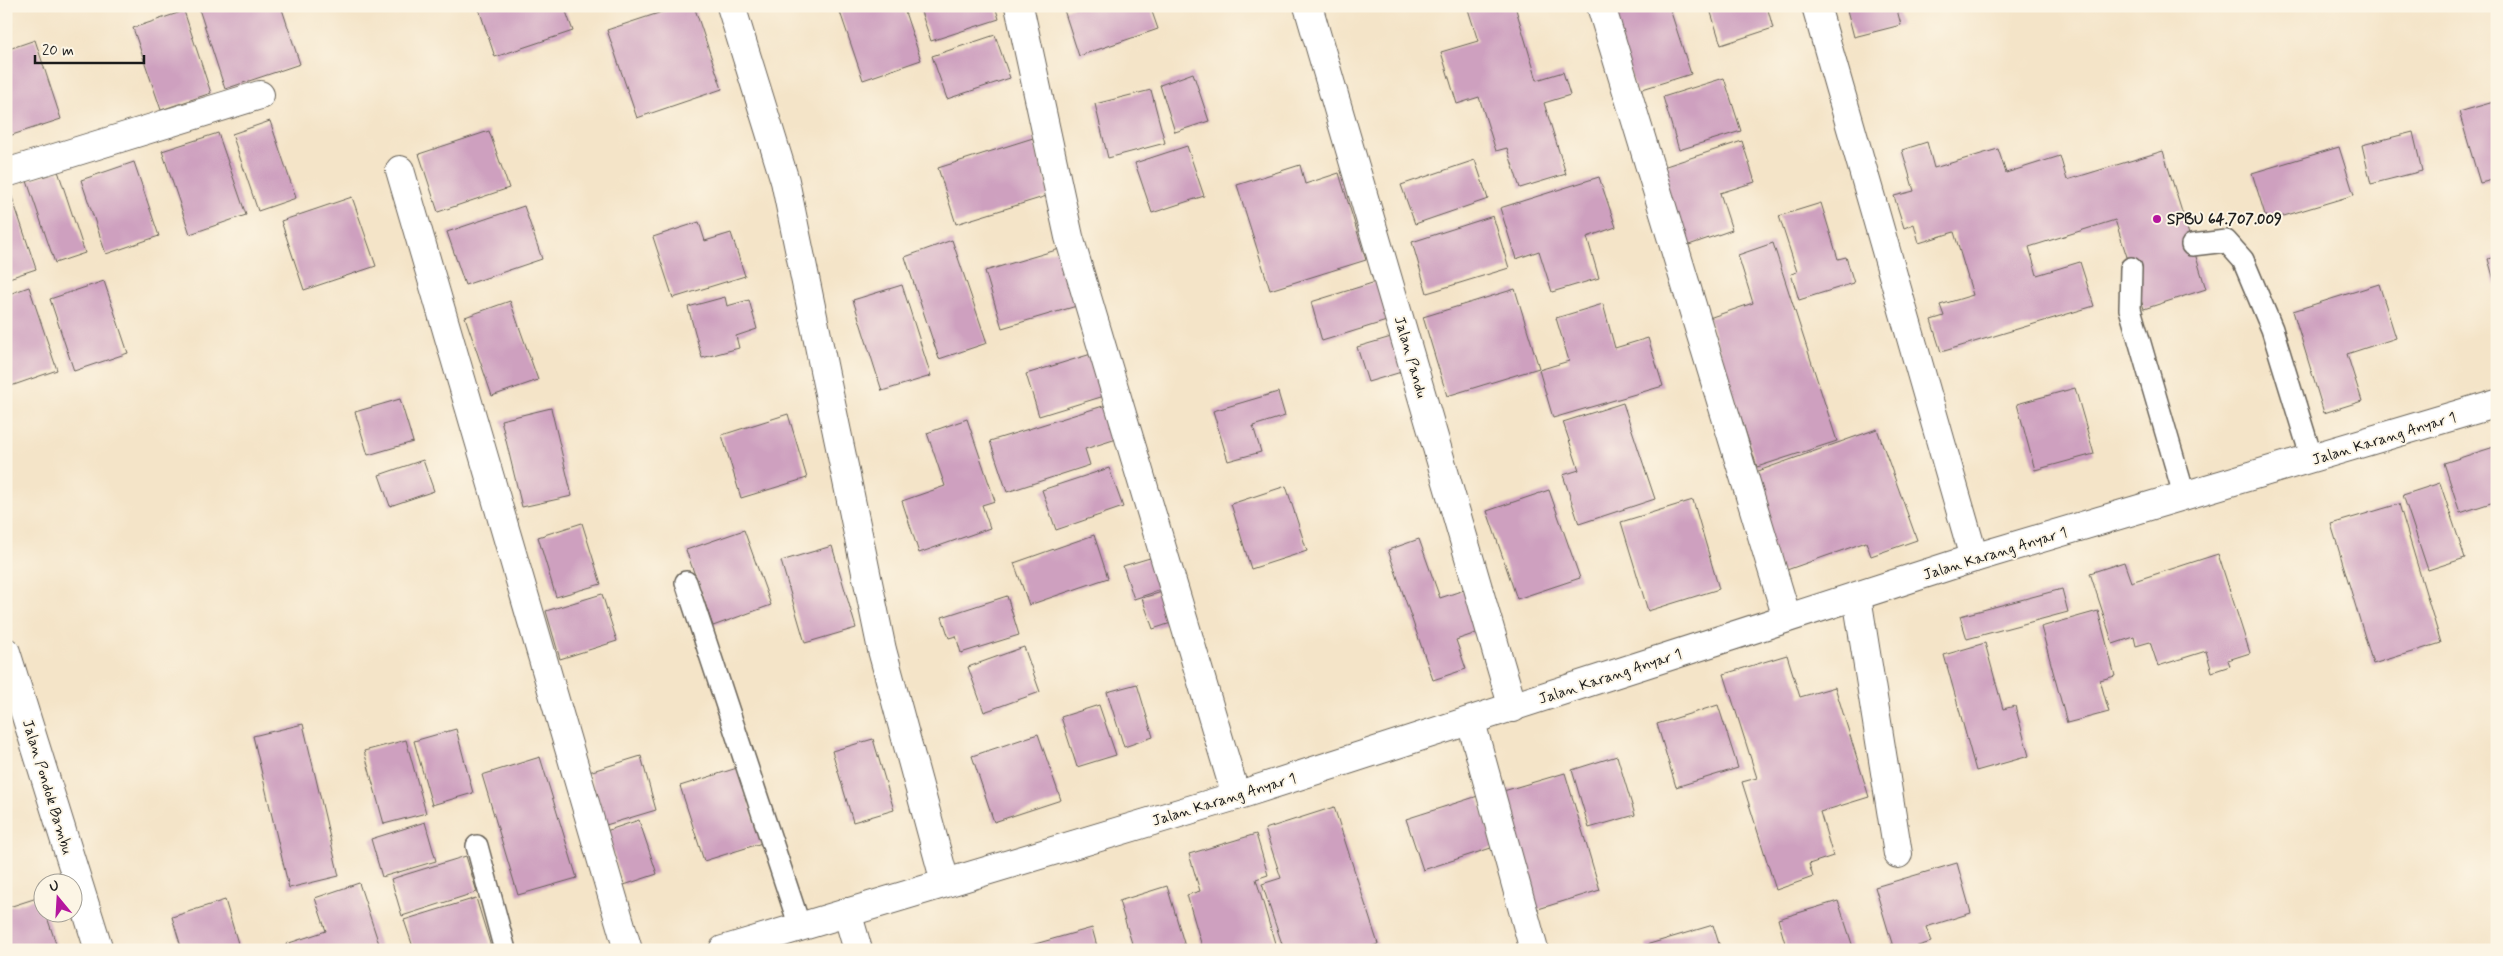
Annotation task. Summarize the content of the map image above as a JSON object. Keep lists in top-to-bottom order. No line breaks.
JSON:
{"streets":{"street":["Jalan Pandu","Jalan Karang Anyar 1","Jalan Pondok Bambu"]},"crossings":[["Jalan Pandu","Jalan Karang Anyar 1"]],"places":["SPBU 64.707.009"],"scale_bar":"20 m","north":"top"}
